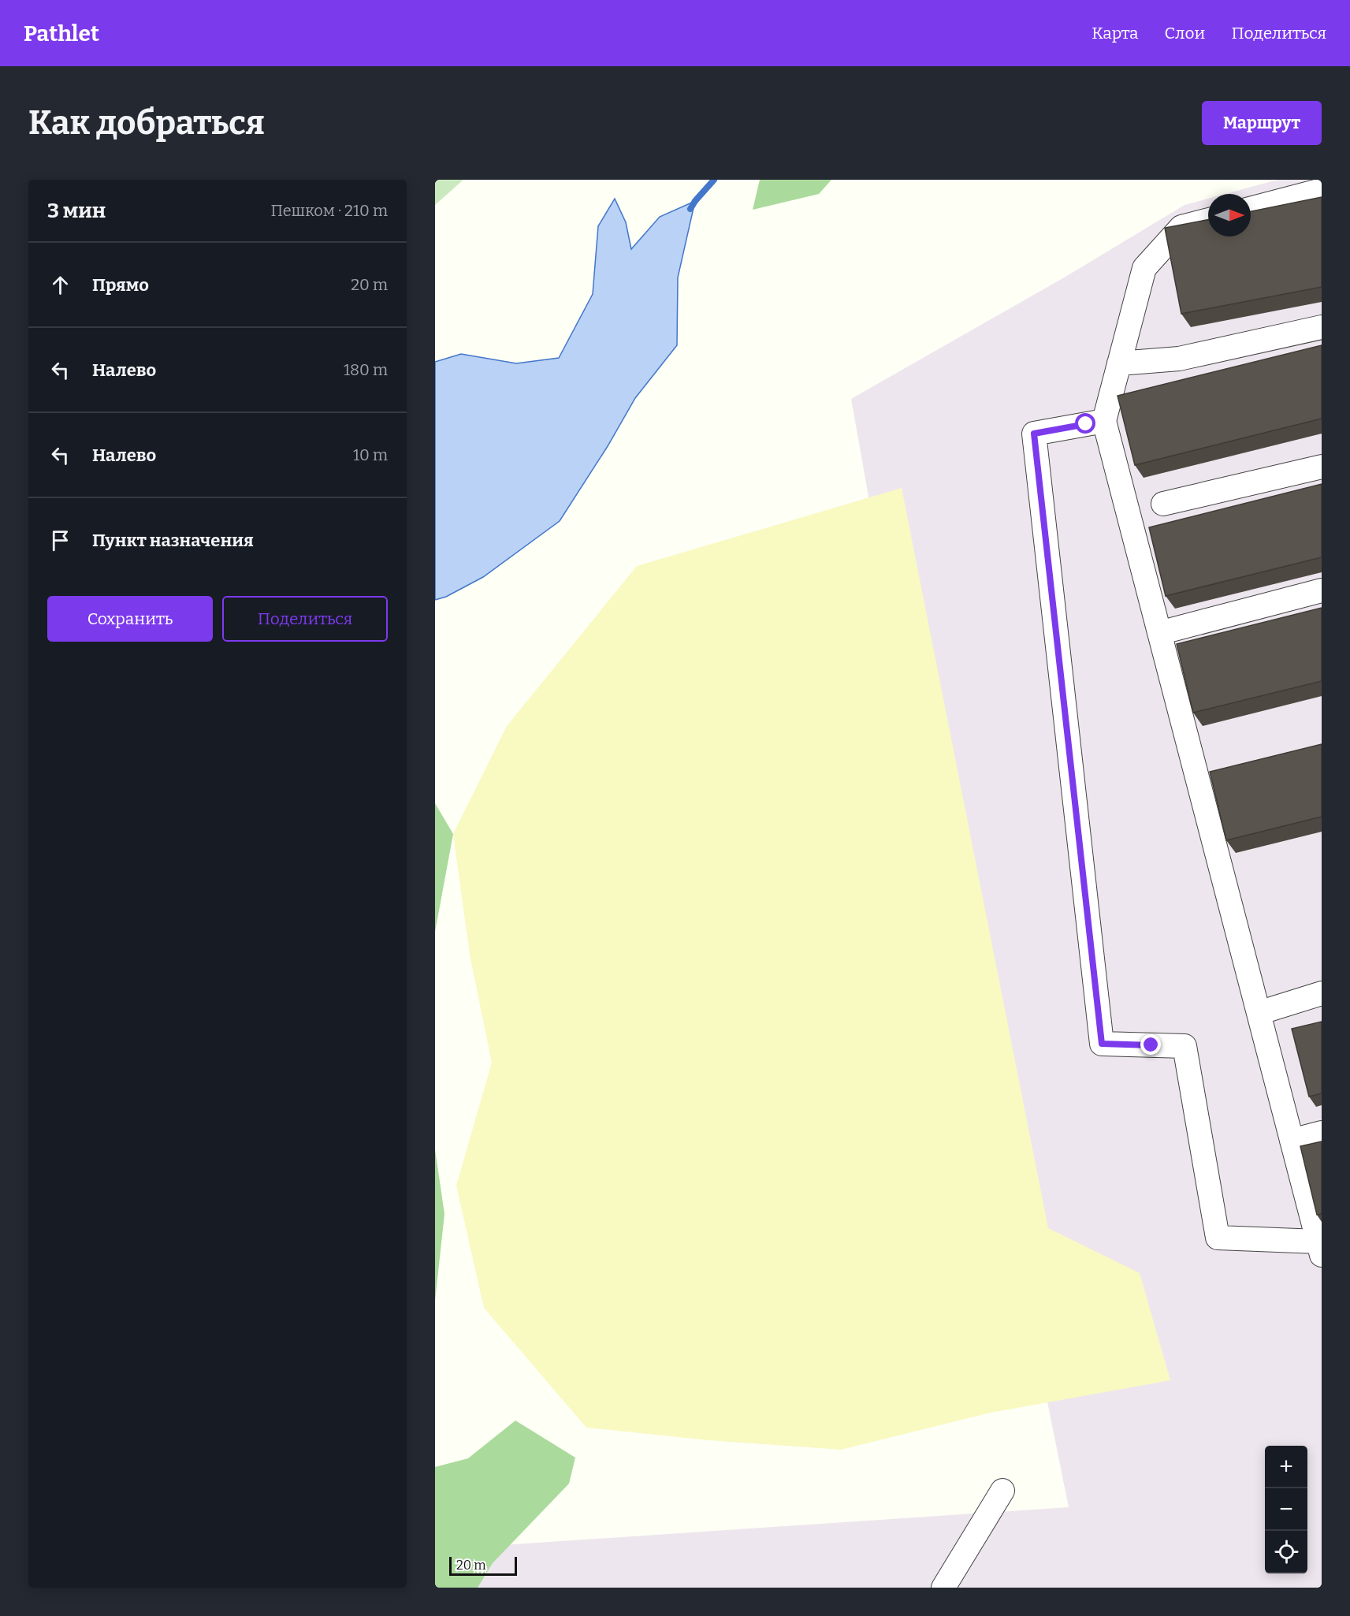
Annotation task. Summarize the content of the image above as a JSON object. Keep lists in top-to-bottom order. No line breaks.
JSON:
{"scale_bar":"20 m","north":"right","page":{"header":"Pathlet","nav":["Карта","Слои","Поделиться"],"buttons":["Маршрут",["Сохранить","Поделиться"]],"title":"Как добраться","heading":["3 мин","Пешком · 210 m"],"list":[["Прямо","20 m"],["Налево","180 m"],["Налево","10 m"],"Пункт назначения"],"map_buttons":["+","−"],"scale":"20 m"}}
